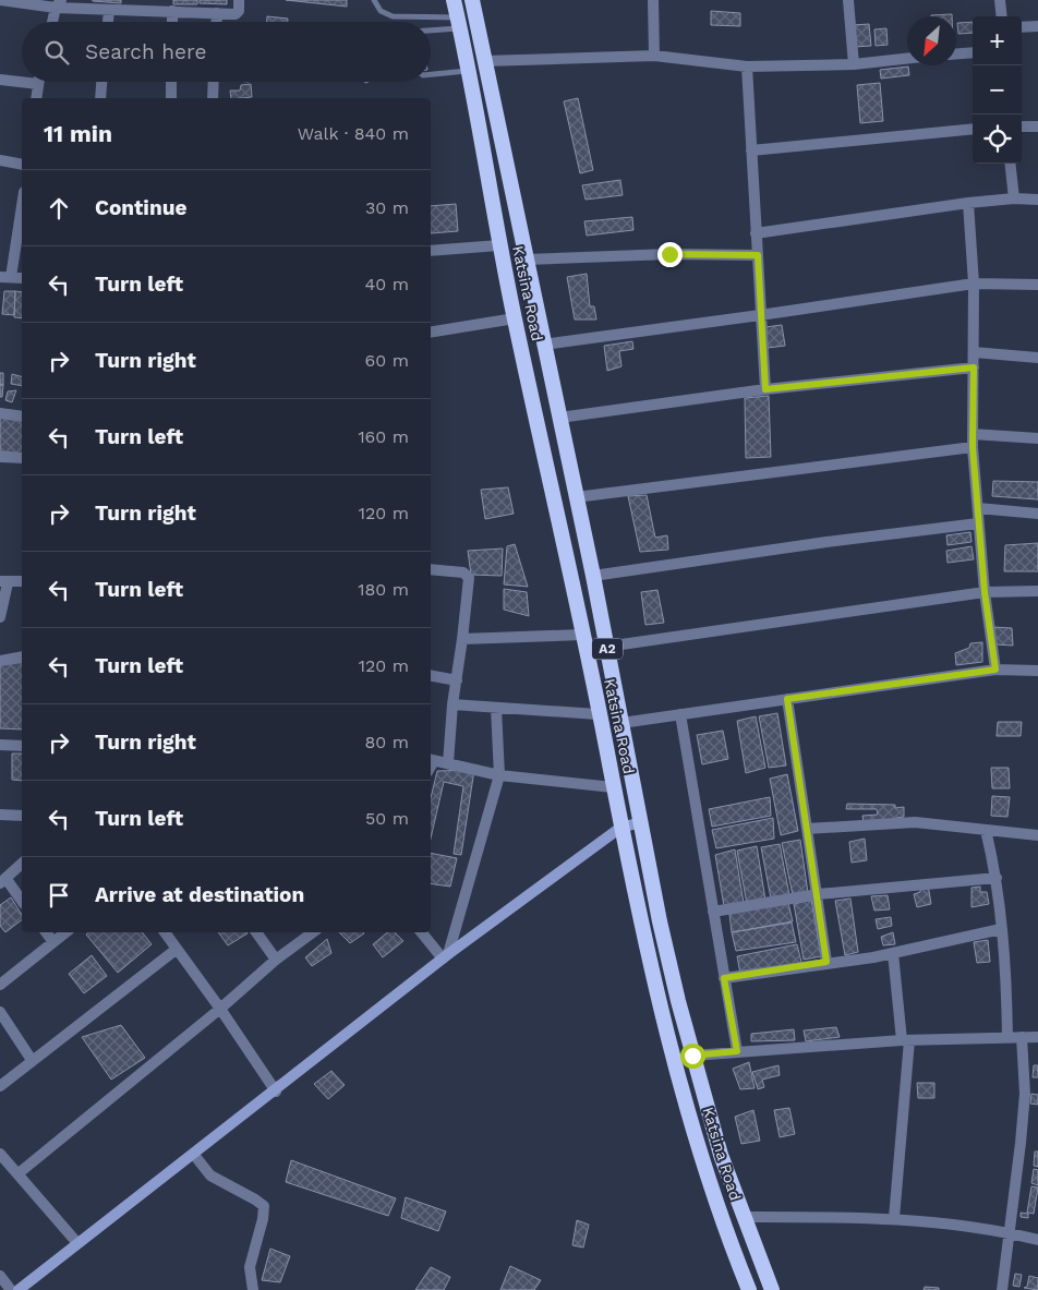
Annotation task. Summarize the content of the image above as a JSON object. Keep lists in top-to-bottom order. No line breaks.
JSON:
{"streets":{"highway":["Katsina Road","A2"]},"north":"bottom left","page":{"map_buttons":["+","−"],"search":"Search here","heading":["11 min","Walk · 840 m"],"list":[["Continue","30 m"],["Turn left","40 m"],["Turn right","60 m"],["Turn left","160 m"],["Turn right","120 m"],["Turn left","180 m"],["Turn left","120 m"],["Turn right","80 m"],["Turn left","50 m"],"Arrive at destination"]}}
